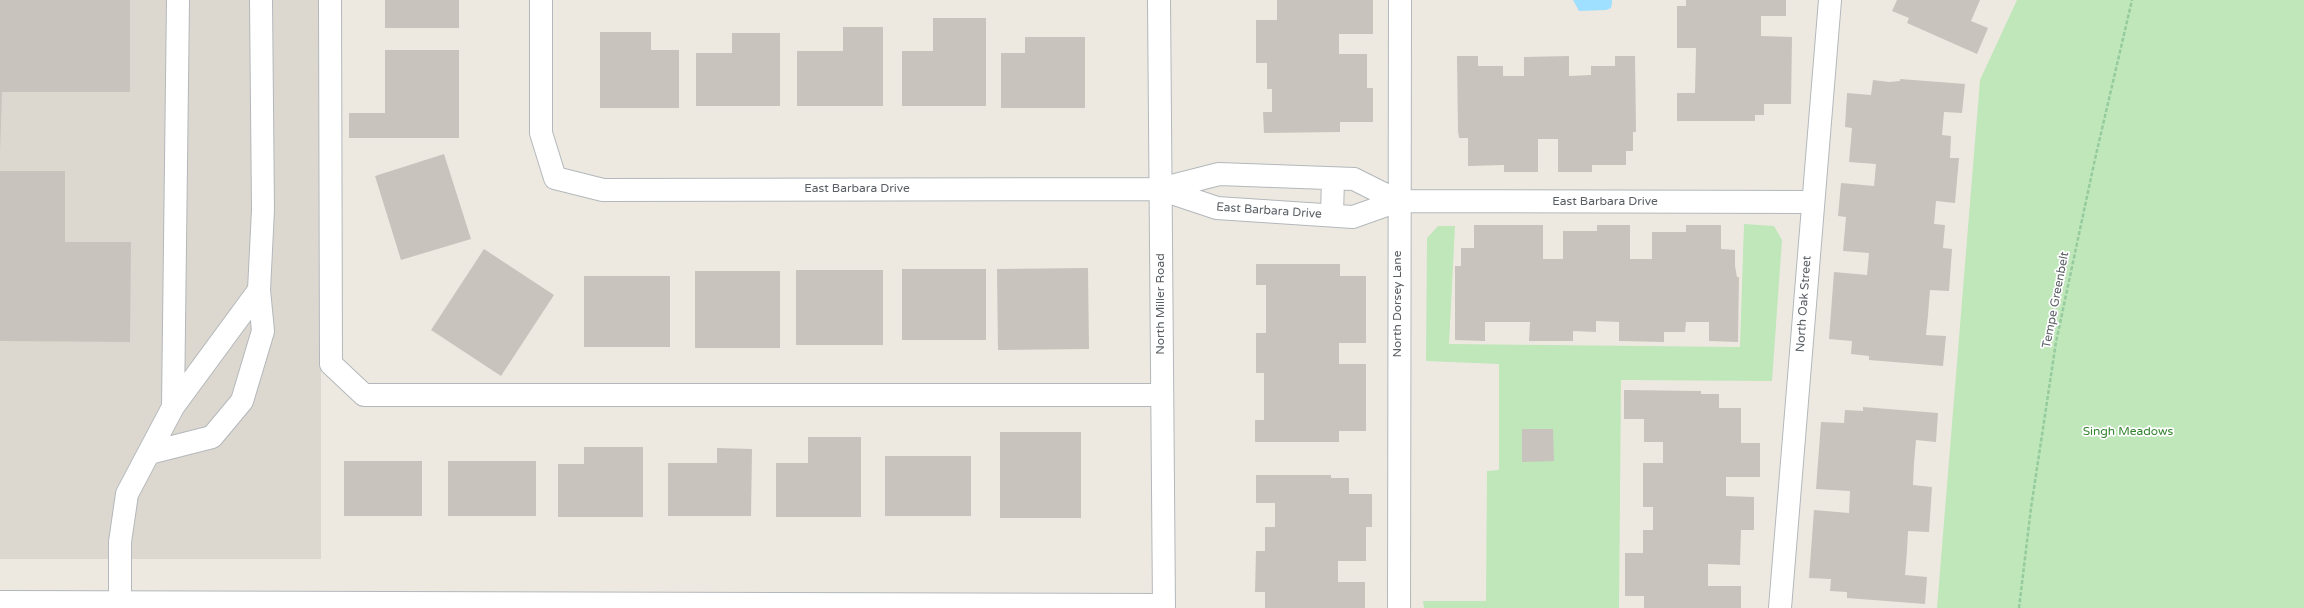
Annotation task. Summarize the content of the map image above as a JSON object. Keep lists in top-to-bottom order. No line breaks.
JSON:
{"streets":{"street":["East Barbara Drive","North Miller Road","North Dorsey Lane","North Oak Street"],"path":["Tempe Greenbelt"]},"crossings":[["East Barbara Drive","North Miller Road"],["East Barbara Drive","North Dorsey Lane"],["East Barbara Drive","North Oak Street"]],"parks":["Singh Meadows"]}
